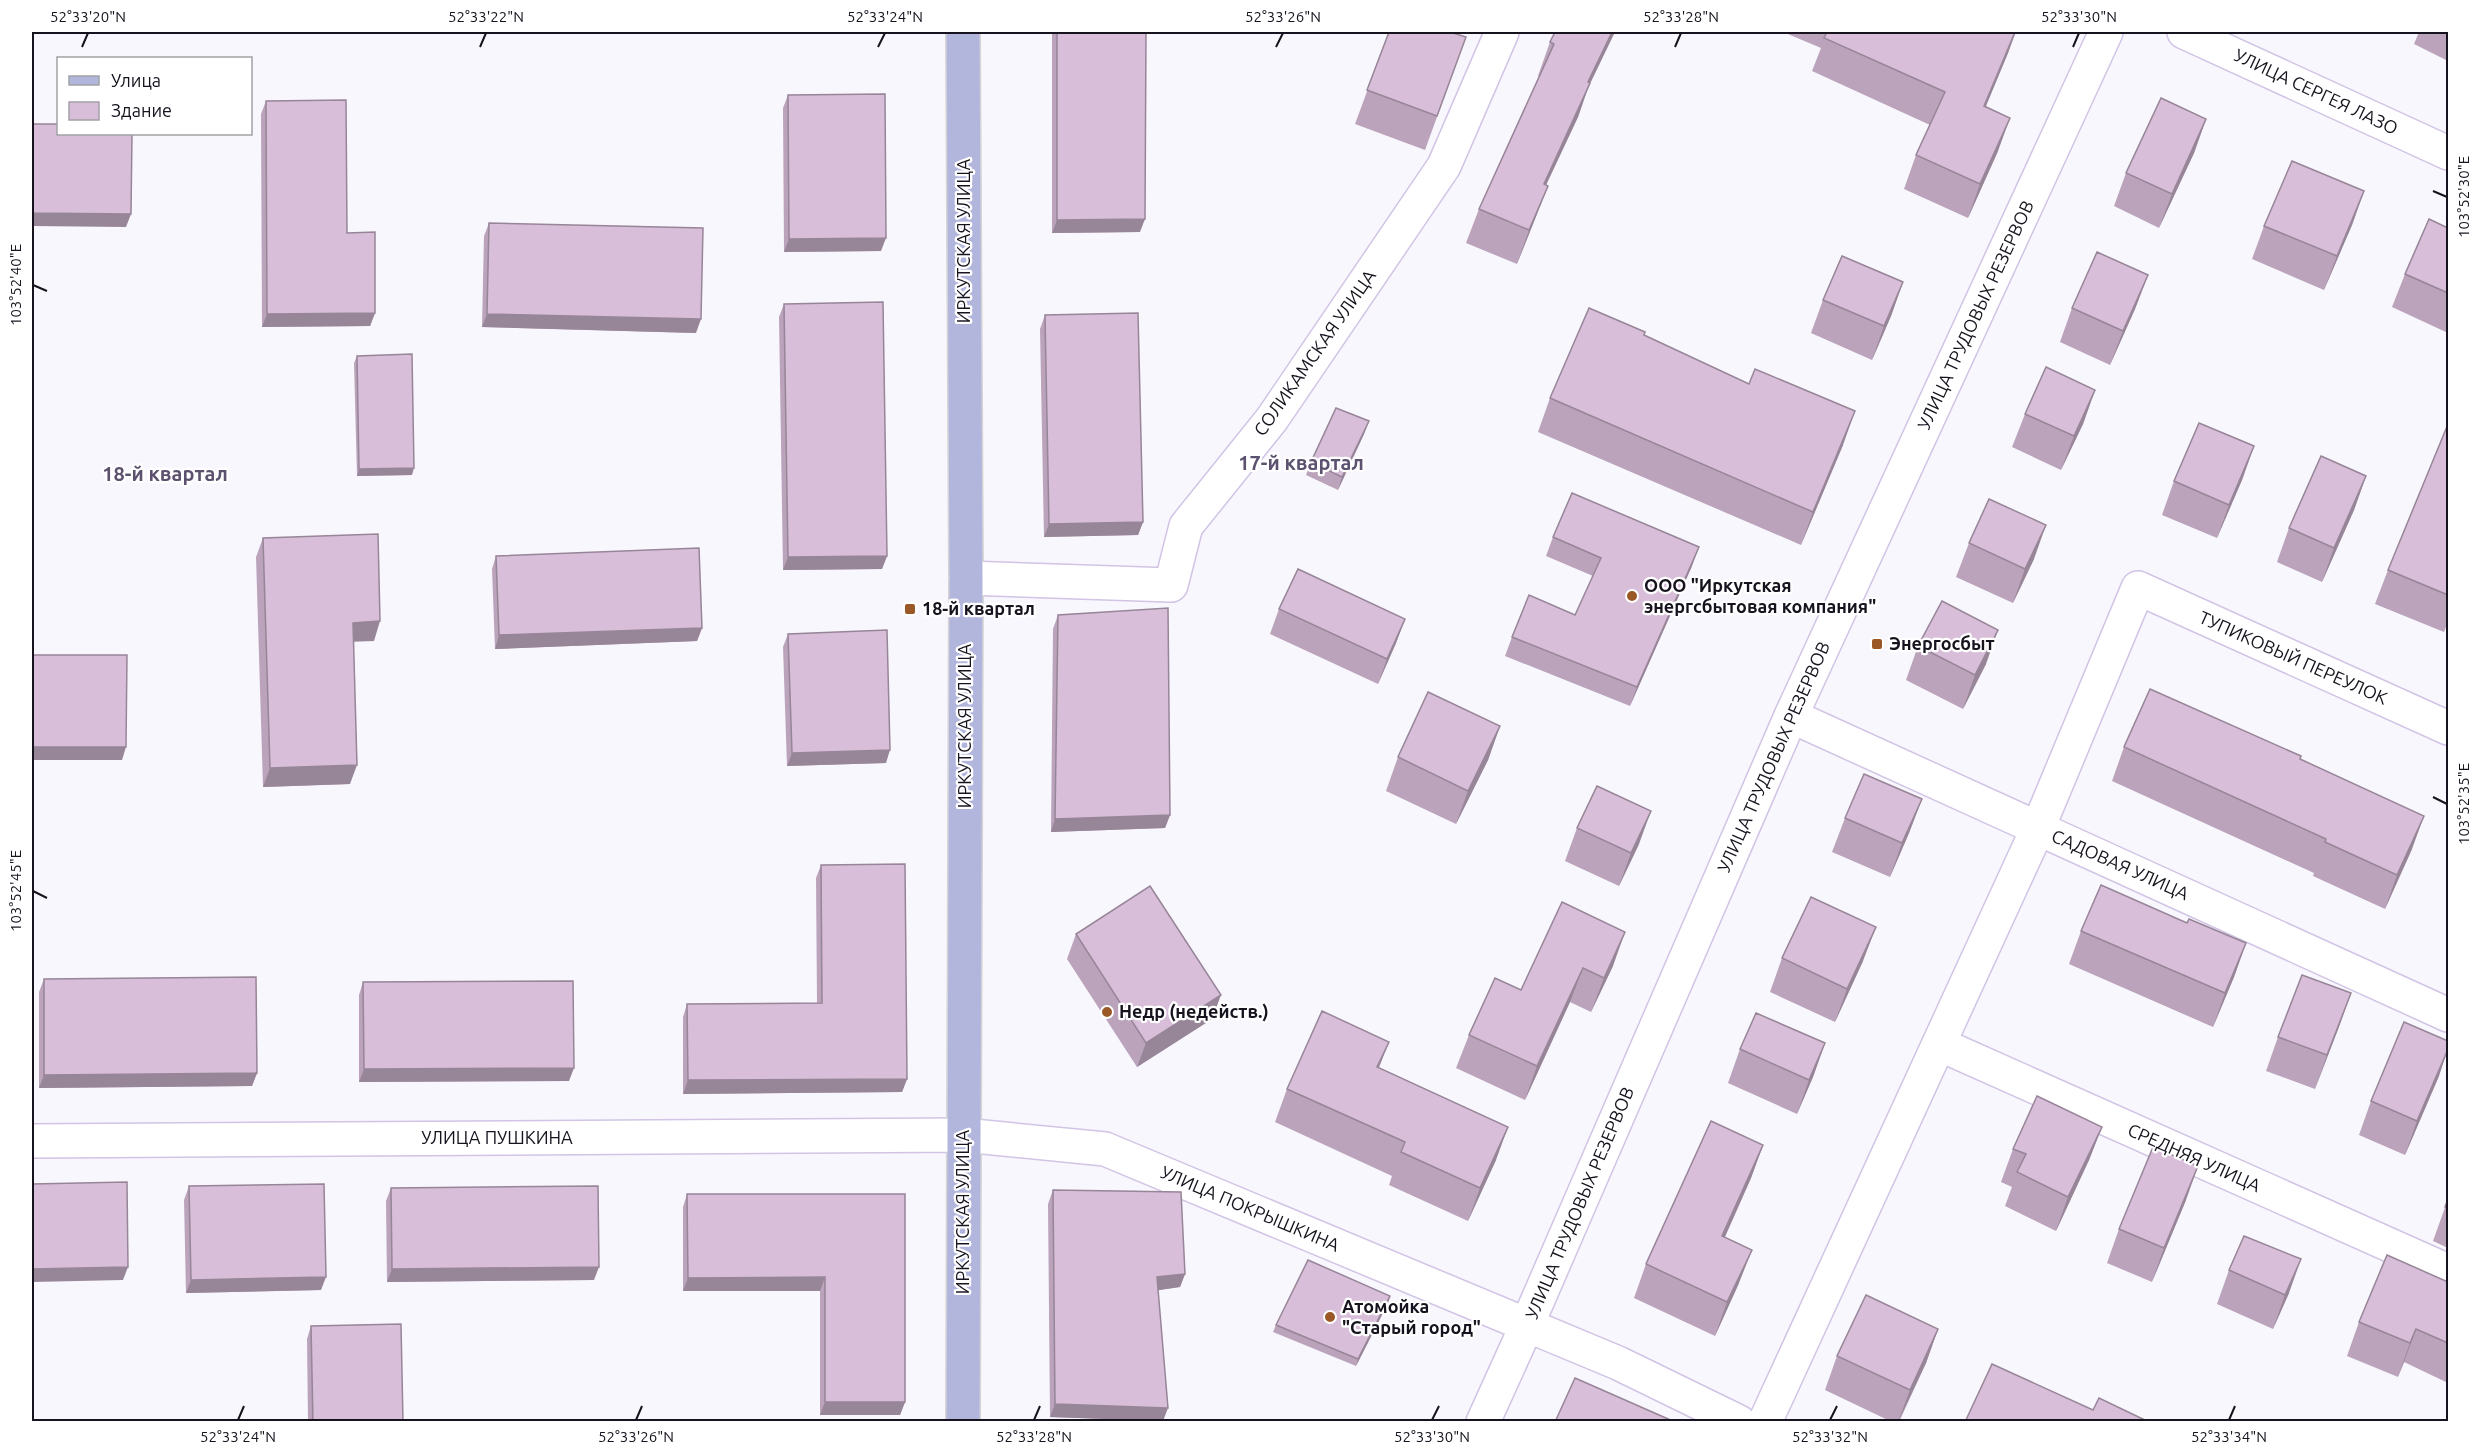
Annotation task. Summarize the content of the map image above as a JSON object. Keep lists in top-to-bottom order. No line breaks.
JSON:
{"streets":{"main road":["ИРКУТСКАЯ УЛИЦА"],"street":["УЛИЦА СЕРГЕЯ ЛАЗО","УЛИЦА ТРУДОВЫХ РЕЗЕРВОВ","СОЛИКАМСКАЯ УЛИЦА","ТУПИКОВЫЙ ПЕРЕУЛОК","САДОВАЯ УЛИЦА","УЛИЦА ПУШКИНА","СРЕДНЯЯ УЛИЦА","УЛИЦА ПОКРЫШКИНА"]},"crossings":[["ИРКУТСКАЯ УЛИЦА","СОЛИКАМСКАЯ УЛИЦА"],["ИРКУТСКАЯ УЛИЦА","УЛИЦА ПУШКИНА"],["ИРКУТСКАЯ УЛИЦА","УЛИЦА ПОКРЫШКИНА"],["УЛИЦА ТРУДОВЫХ РЕЗЕРВОВ","САДОВАЯ УЛИЦА"],["УЛИЦА ТРУДОВЫХ РЕЗЕРВОВ","УЛИЦА ПОКРЫШКИНА"],["ТУПИКОВЫЙ ПЕРЕУЛОК","САДОВАЯ УЛИЦА"],["УЛИЦА ПУШКИНА","УЛИЦА ПОКРЫШКИНА"]],"districts":["17-й квартал","18-й квартал"],"places":{"other":["ООО \"Иркутская энергсбытовая компания\"","Недр (недейств.)","Атомойка \"Старый город\""],"transit":["18-й квартал","Энергосбыт"]},"legend":["Улица","Здание"],"coordinates":["52°33'20\"N","52°33'22\"N","52°33'24\"N","52°33'26\"N","52°33'28\"N","52°33'30\"N","103°52'30\"E","103°52'40\"E","103°52'35\"E","103°52'45\"E","52°33'32\"N","52°33'34\"N"]}
